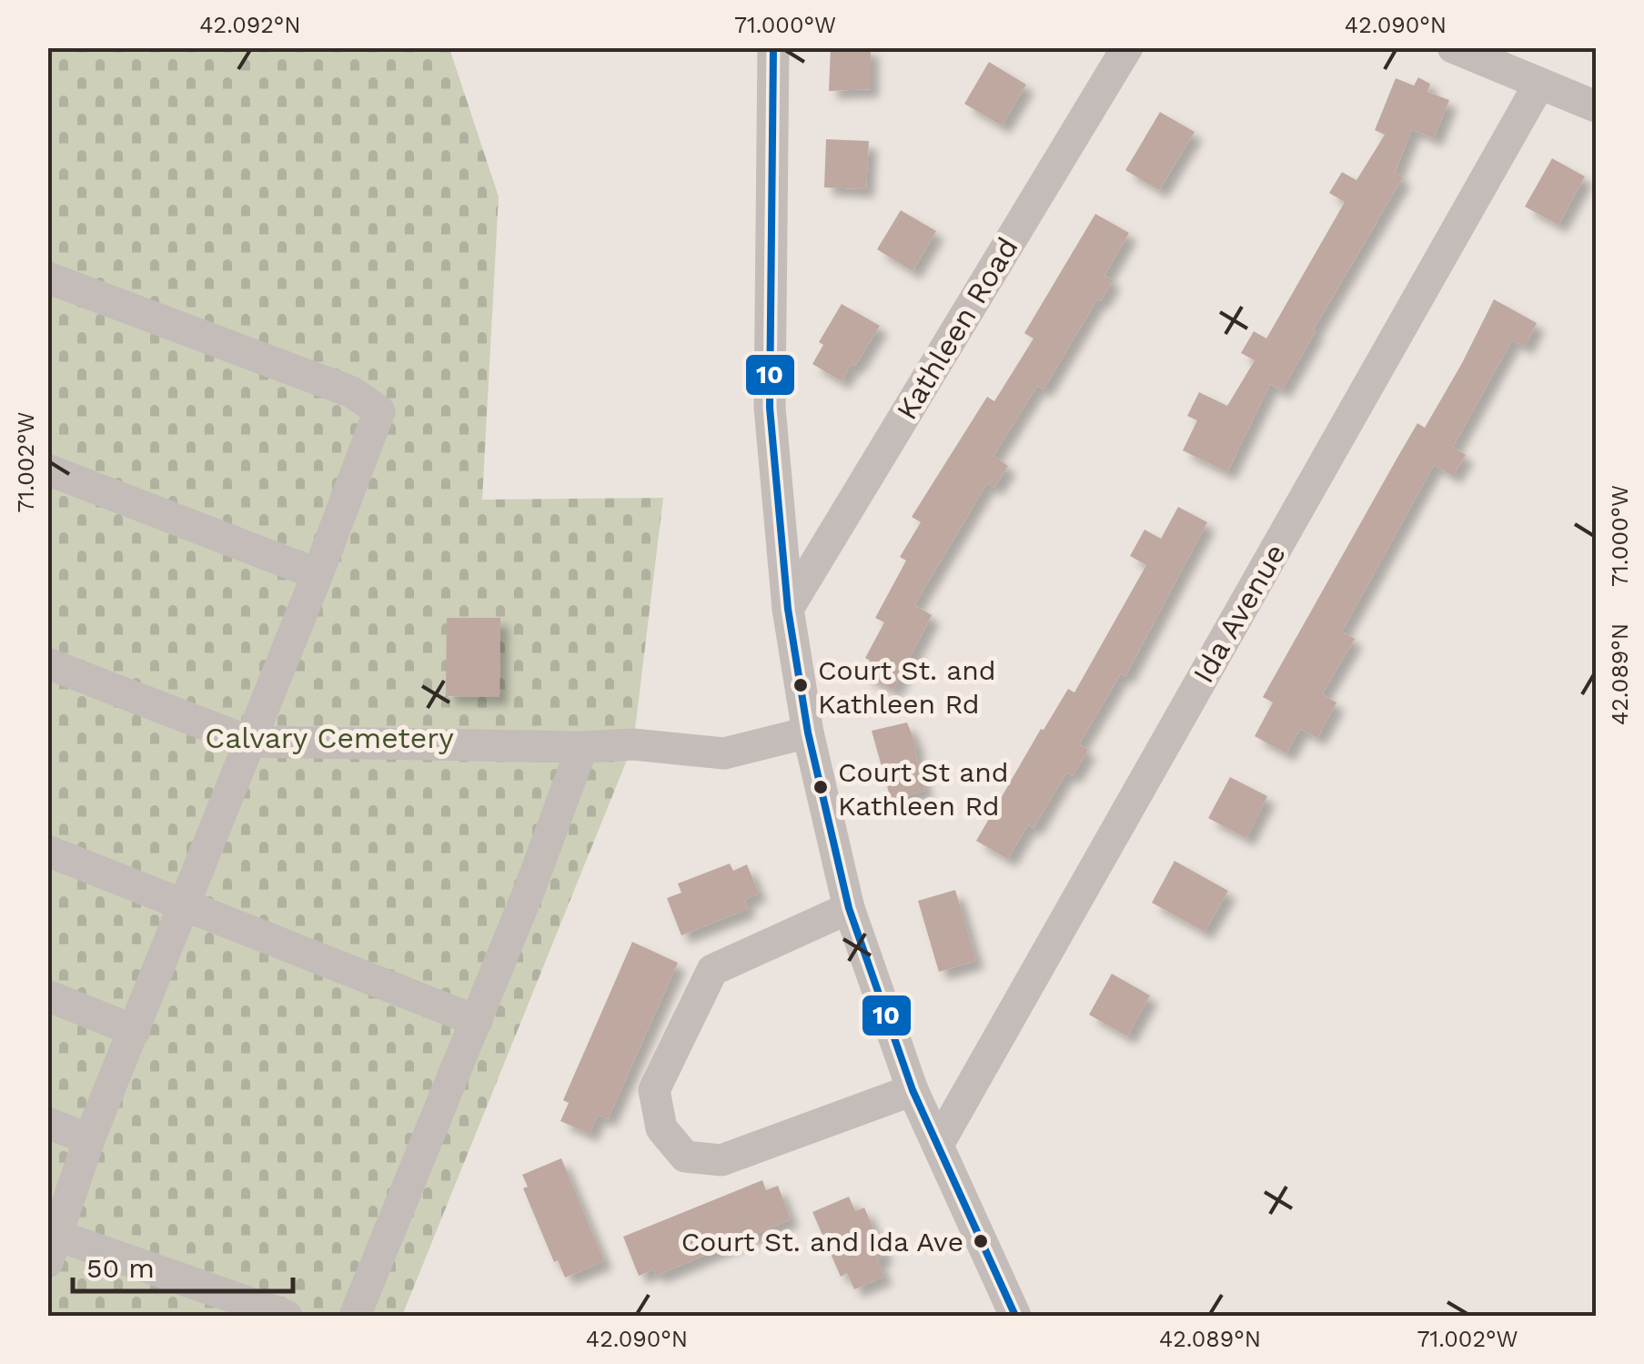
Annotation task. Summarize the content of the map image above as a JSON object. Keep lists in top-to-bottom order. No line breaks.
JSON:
{"streets":{"street":["Kathleen Road","Ida Avenue"]},"parks":["Calvary Cemetery"],"places":["Court St. and Kathleen Rd","Court St and Kathleen Rd","Court St. and Ida Ave"],"lines":["transit line 10"],"scale_bar":"50 m","coordinates":["42.092°N","71.000°W","42.090°N","71.002°W","42.089°N"]}
